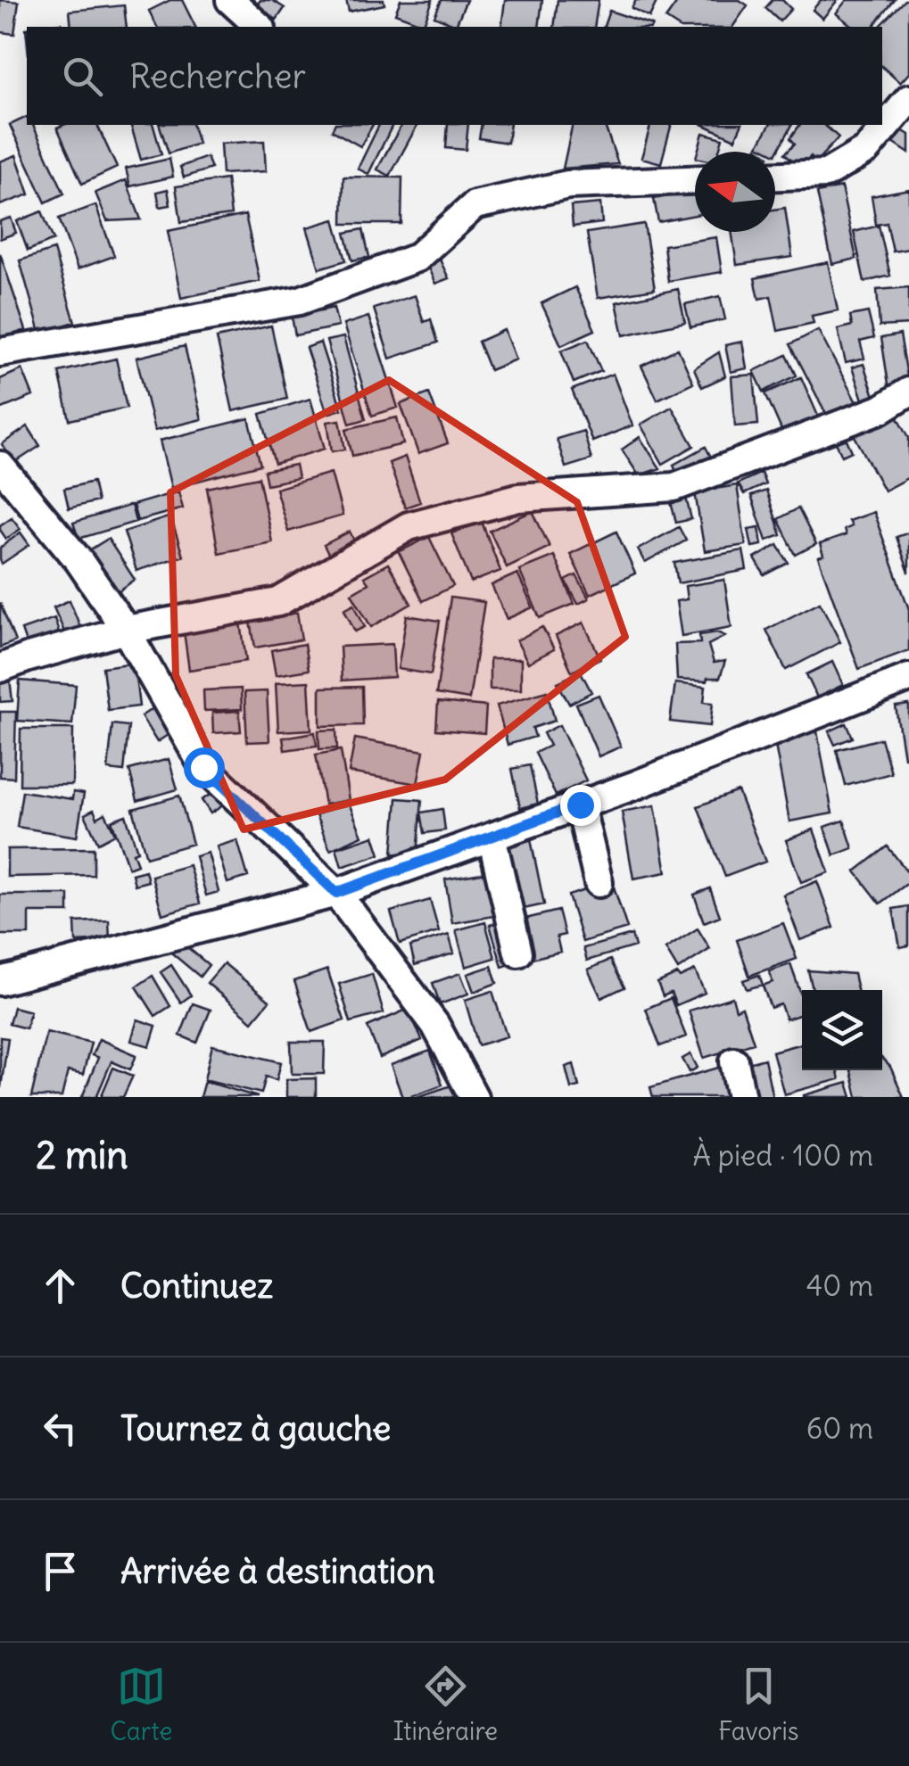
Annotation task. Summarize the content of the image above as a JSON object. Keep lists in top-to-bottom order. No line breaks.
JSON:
{"north":"left","page":{"search":"Rechercher","heading":["2 min","À pied · 100 m"],"list":[["Continuez","40 m"],["Tournez à gauche","60 m"],"Arrivée à destination"],"nav":["Carte","Itinéraire","Favoris"]}}
